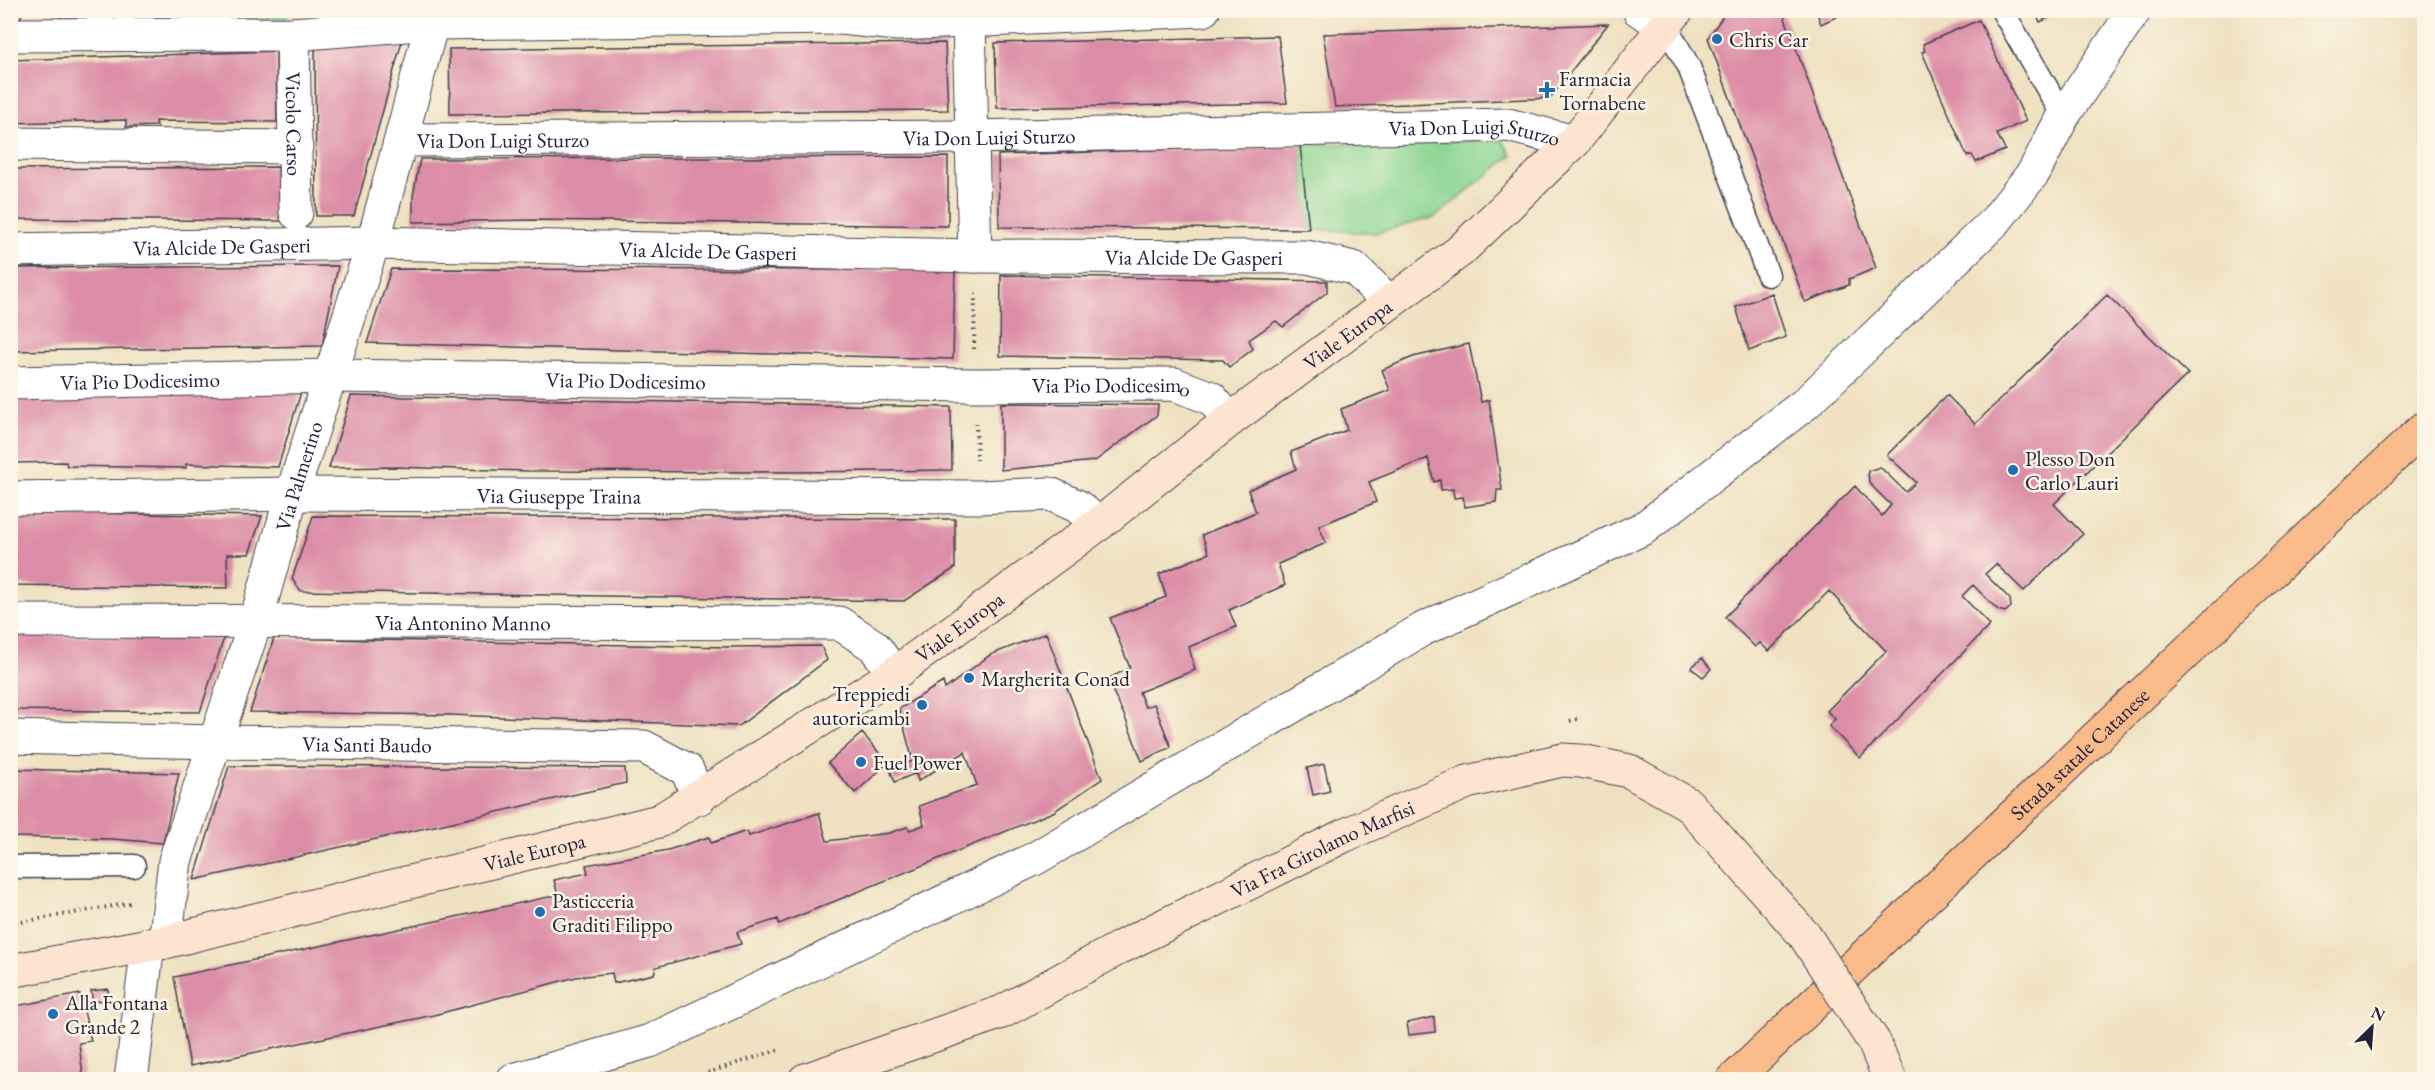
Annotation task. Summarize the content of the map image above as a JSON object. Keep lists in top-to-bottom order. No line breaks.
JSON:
{"streets":{"main road":["Viale Europa","Strada statale Catanese","Via Fra Girolamo Marfisi"],"street":["Vicolo Carso","Via Don Luigi Sturzo","Via Alcide De Gasperi","Via Pio Dodicesimo","Via Palmerino","Via Giuseppe Traina","Via Antonino Manno","Via Santi Baudo"]},"crossings":[["Via Don Luigi Sturzo","Viale Europa"],["Via Don Luigi Sturzo","Via Palmerino"],["Via Alcide De Gasperi","Viale Europa"],["Via Alcide De Gasperi","Via Palmerino"],["Viale Europa","Via Pio Dodicesimo"],["Viale Europa","Via Palmerino"],["Viale Europa","Via Giuseppe Traina"],["Viale Europa","Via Antonino Manno"],["Viale Europa","Via Santi Baudo"],["Via Pio Dodicesimo","Via Palmerino"],["Via Palmerino","Via Giuseppe Traina"],["Via Palmerino","Via Antonino Manno"],["Via Palmerino","Via Santi Baudo"]],"places":{"other":["Chris Car","Plesso Don Carlo Lauri","Margherita Conad","Treppiedi autoricambi","Fuel Power","Pasticceria Graditi Filippo","Alla Fontana Grande 2"],"health":["Farmacia Tornabene"]},"north":"top right"}
